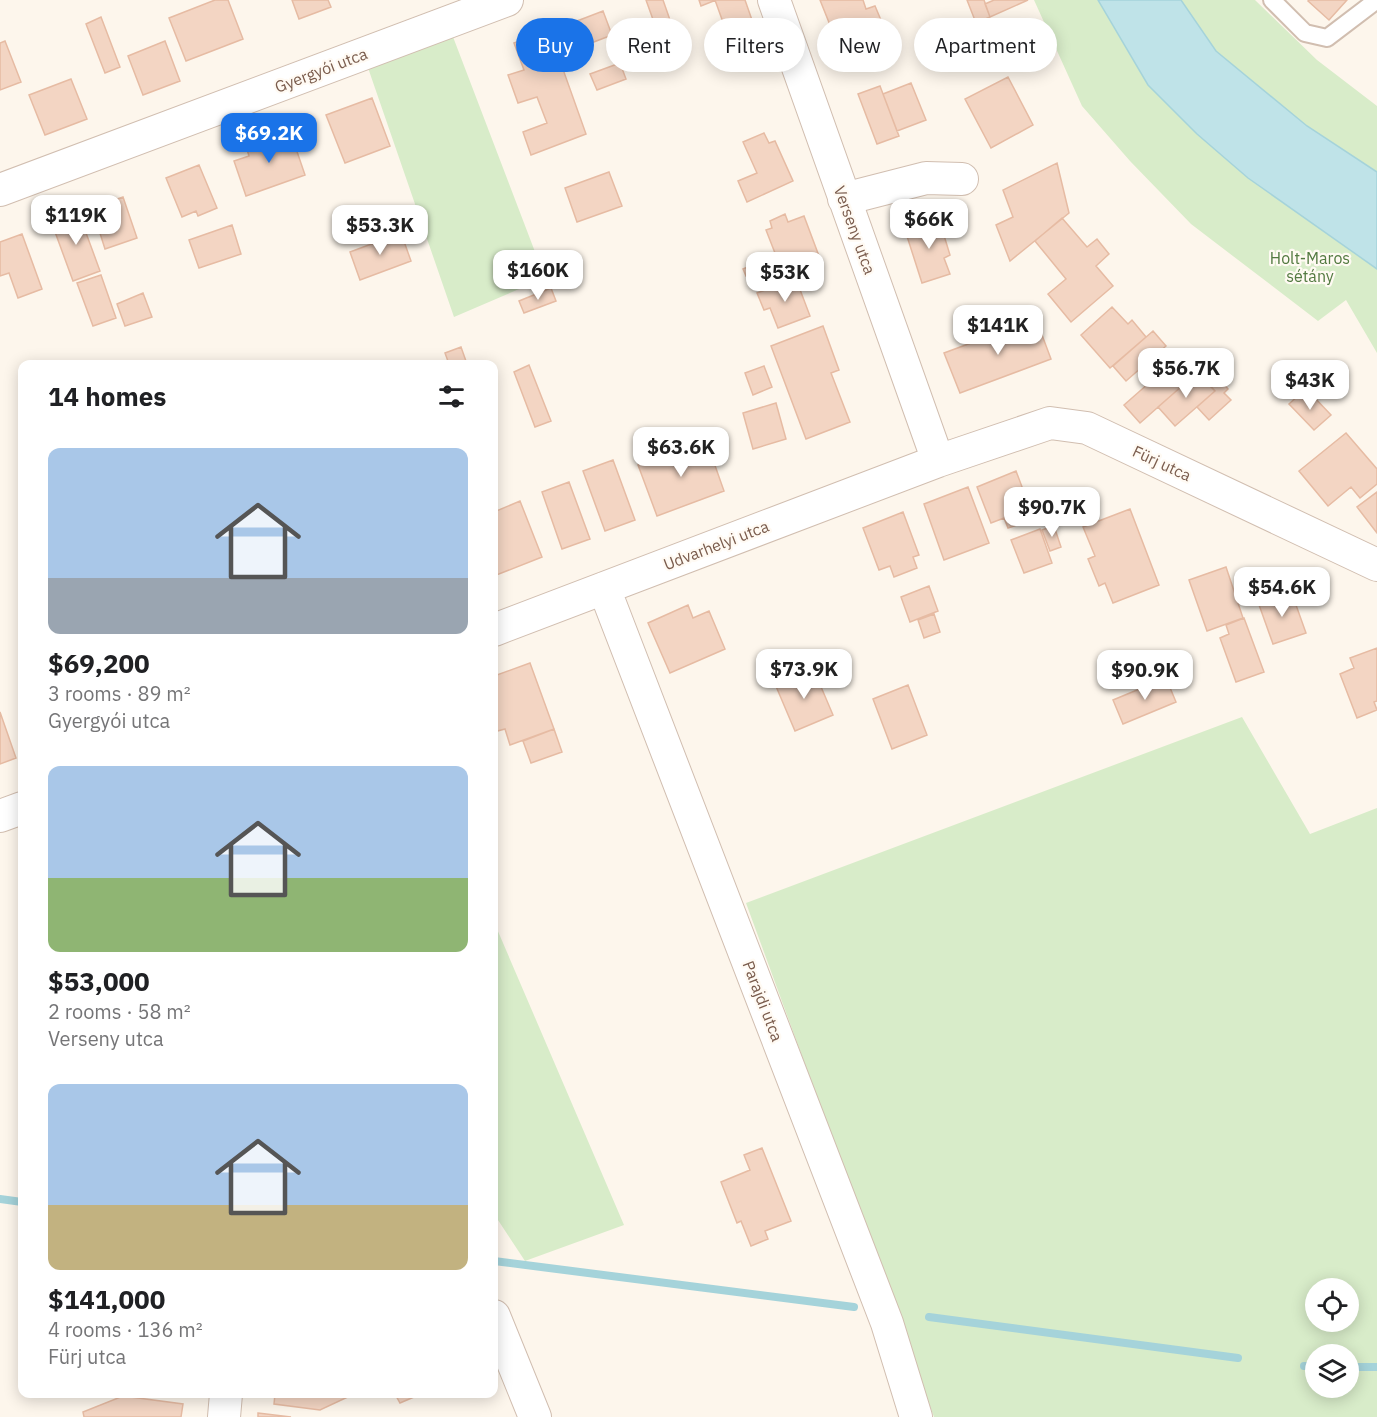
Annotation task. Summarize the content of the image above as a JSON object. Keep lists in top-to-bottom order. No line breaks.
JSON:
{"streets":{"street":["Gyergyói utca","Verseny utca","Fürj utca","Udvarhelyi utca","Parajdi utca"]},"crossings":[["Verseny utca","Fürj utca"],["Verseny utca","Udvarhelyi utca"],["Fürj utca","Udvarhelyi utca"],["Udvarhelyi utca","Parajdi utca"]],"parks":["Holt-Maros sétány"],"page":{"chip":["Buy","Rent","Filters","New","Apartment"],"price":["$69.2K","$119K","$66K","$53.3K","$160K","$53K","$141K","$56.7K","$43K","$63.6K","$90.7K","$54.6K","$73.9K","$90.9K"],"heading":"14 homes","list":[{"name":"$69,200","note":"3 rooms · 89 m² · Gyergyói utca"},{"name":"$53,000","note":"2 rooms · 58 m² · Verseny utca"},{"name":"$141,000","note":"4 rooms · 136 m² · Fürj utca"}]}}
